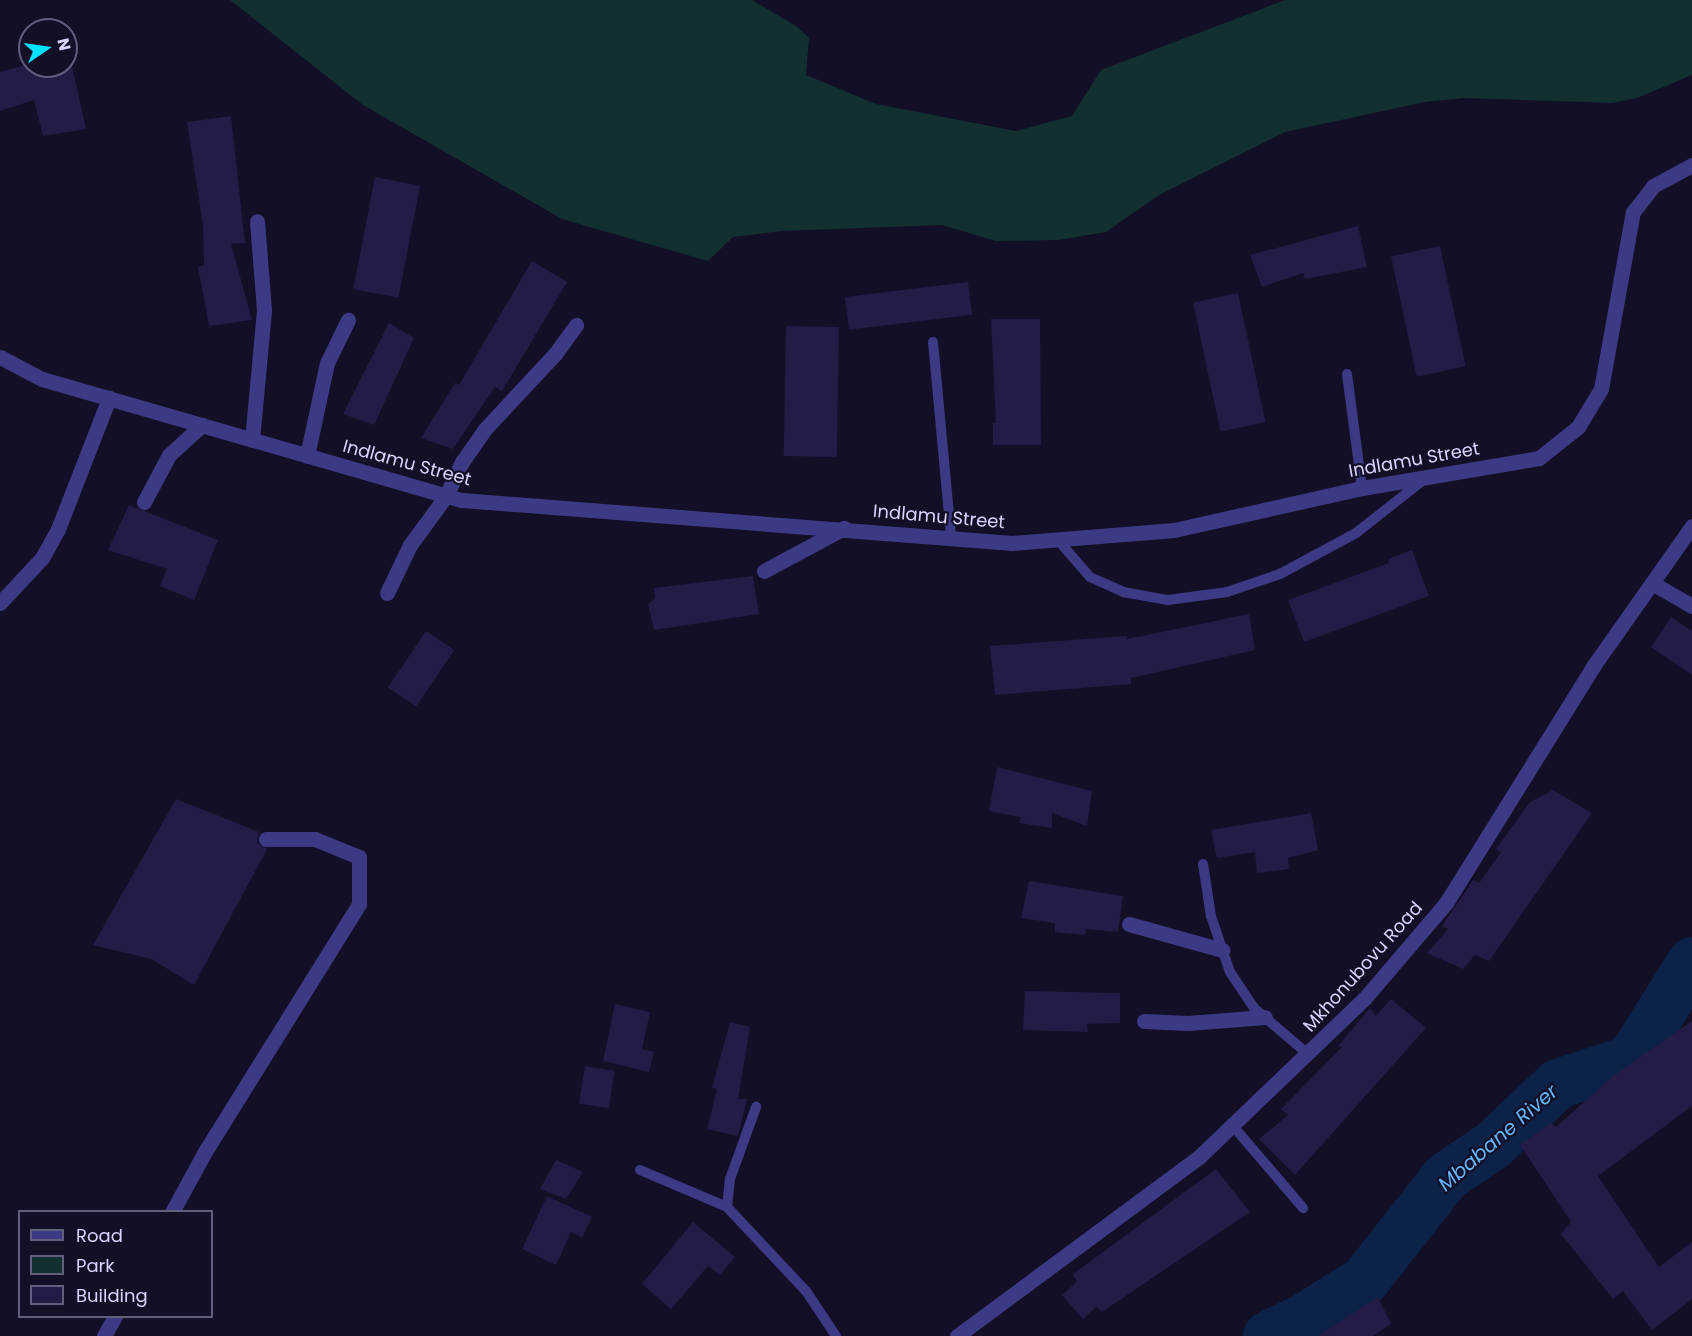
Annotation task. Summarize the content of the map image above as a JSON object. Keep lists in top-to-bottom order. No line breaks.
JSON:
{"streets":{"street":["Indlamu Street","Mkhonubovu Road"]},"water":["Mbabane River"],"legend":["Road","Park","Building"],"north":"right"}
